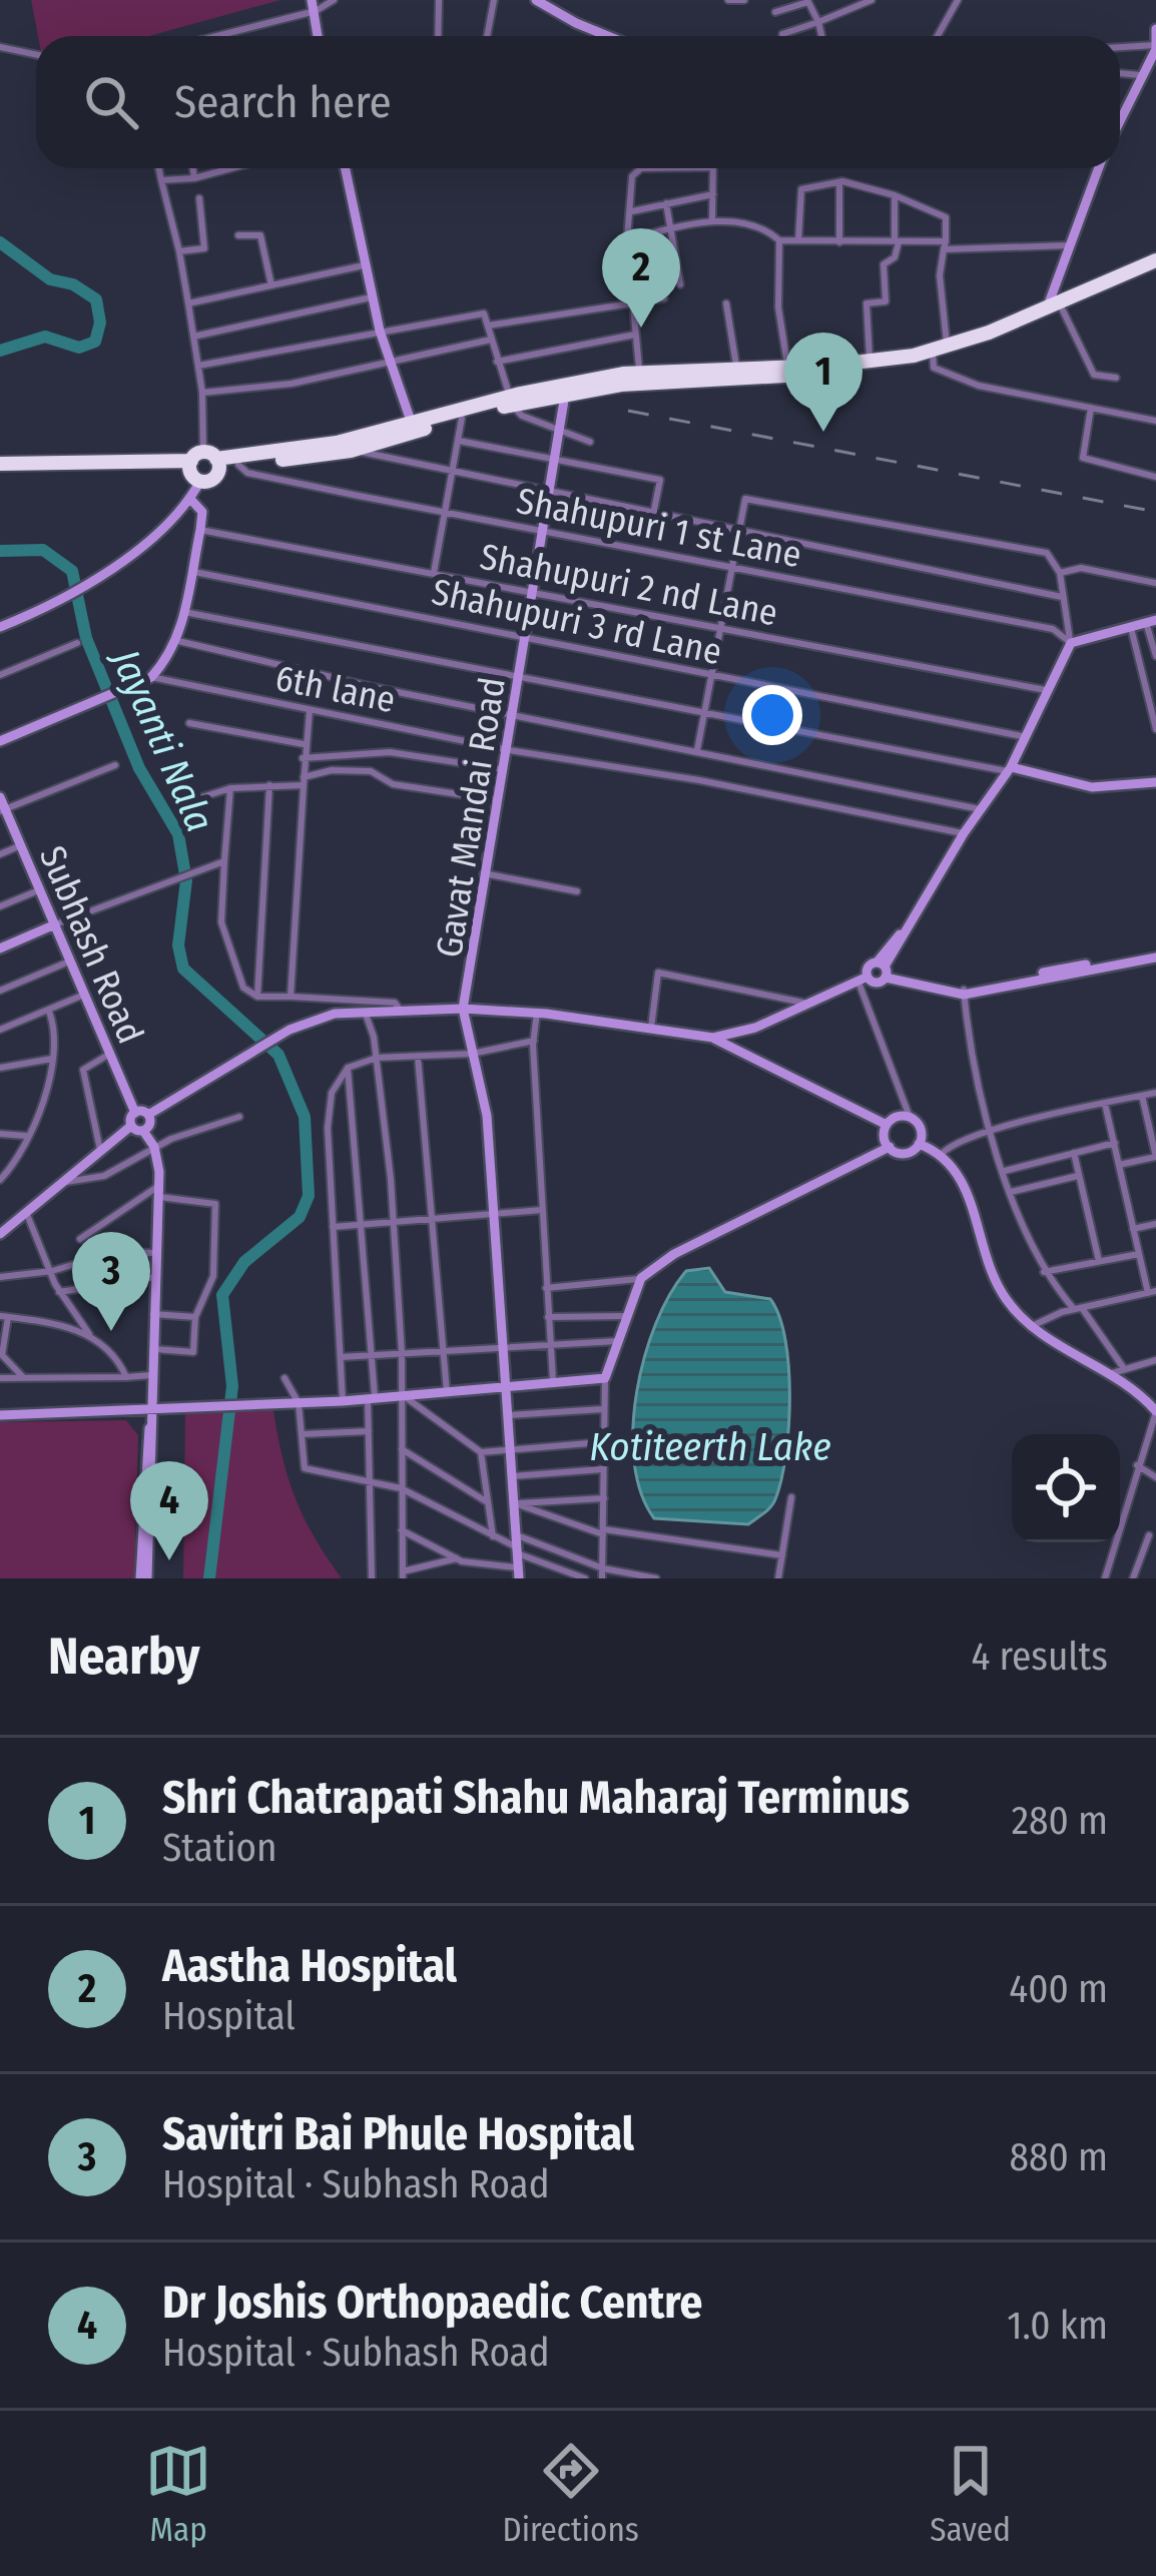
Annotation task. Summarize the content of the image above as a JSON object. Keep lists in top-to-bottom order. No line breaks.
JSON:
{"streets":{"street":["Shahupuri 1 st Lane","Shahupuri 2 nd Lane","Shahupuri 3 rd Lane","6th lane","Gavat Mandai Road","Subhash Road"]},"crossings":[["Shahupuri 2 nd Lane","Gavat Mandai Road"],["Shahupuri 3 rd Lane","Gavat Mandai Road"],["6th lane","Gavat Mandai Road"]],"water":["Jayanti Nala","Kotiteerth Lake"],"page":{"search":"Search here","pins":["2","1","3","4"],"heading":["Nearby","4 results"],"list":[{"mark":"1","name":"Shri Chatrapati Shahu Maharaj Terminus","note":"Station","value":"280 m"},{"mark":"2","name":"Aastha Hospital","note":"Hospital","value":"400 m"},{"mark":"3","name":"Savitri Bai Phule Hospital","note":"Hospital · Subhash Road","value":"880 m"},{"mark":"4","name":"Dr Joshis Orthopaedic Centre","note":"Hospital · Subhash Road","value":"1.0 km"}],"nav":["Map","Directions","Saved"]}}
